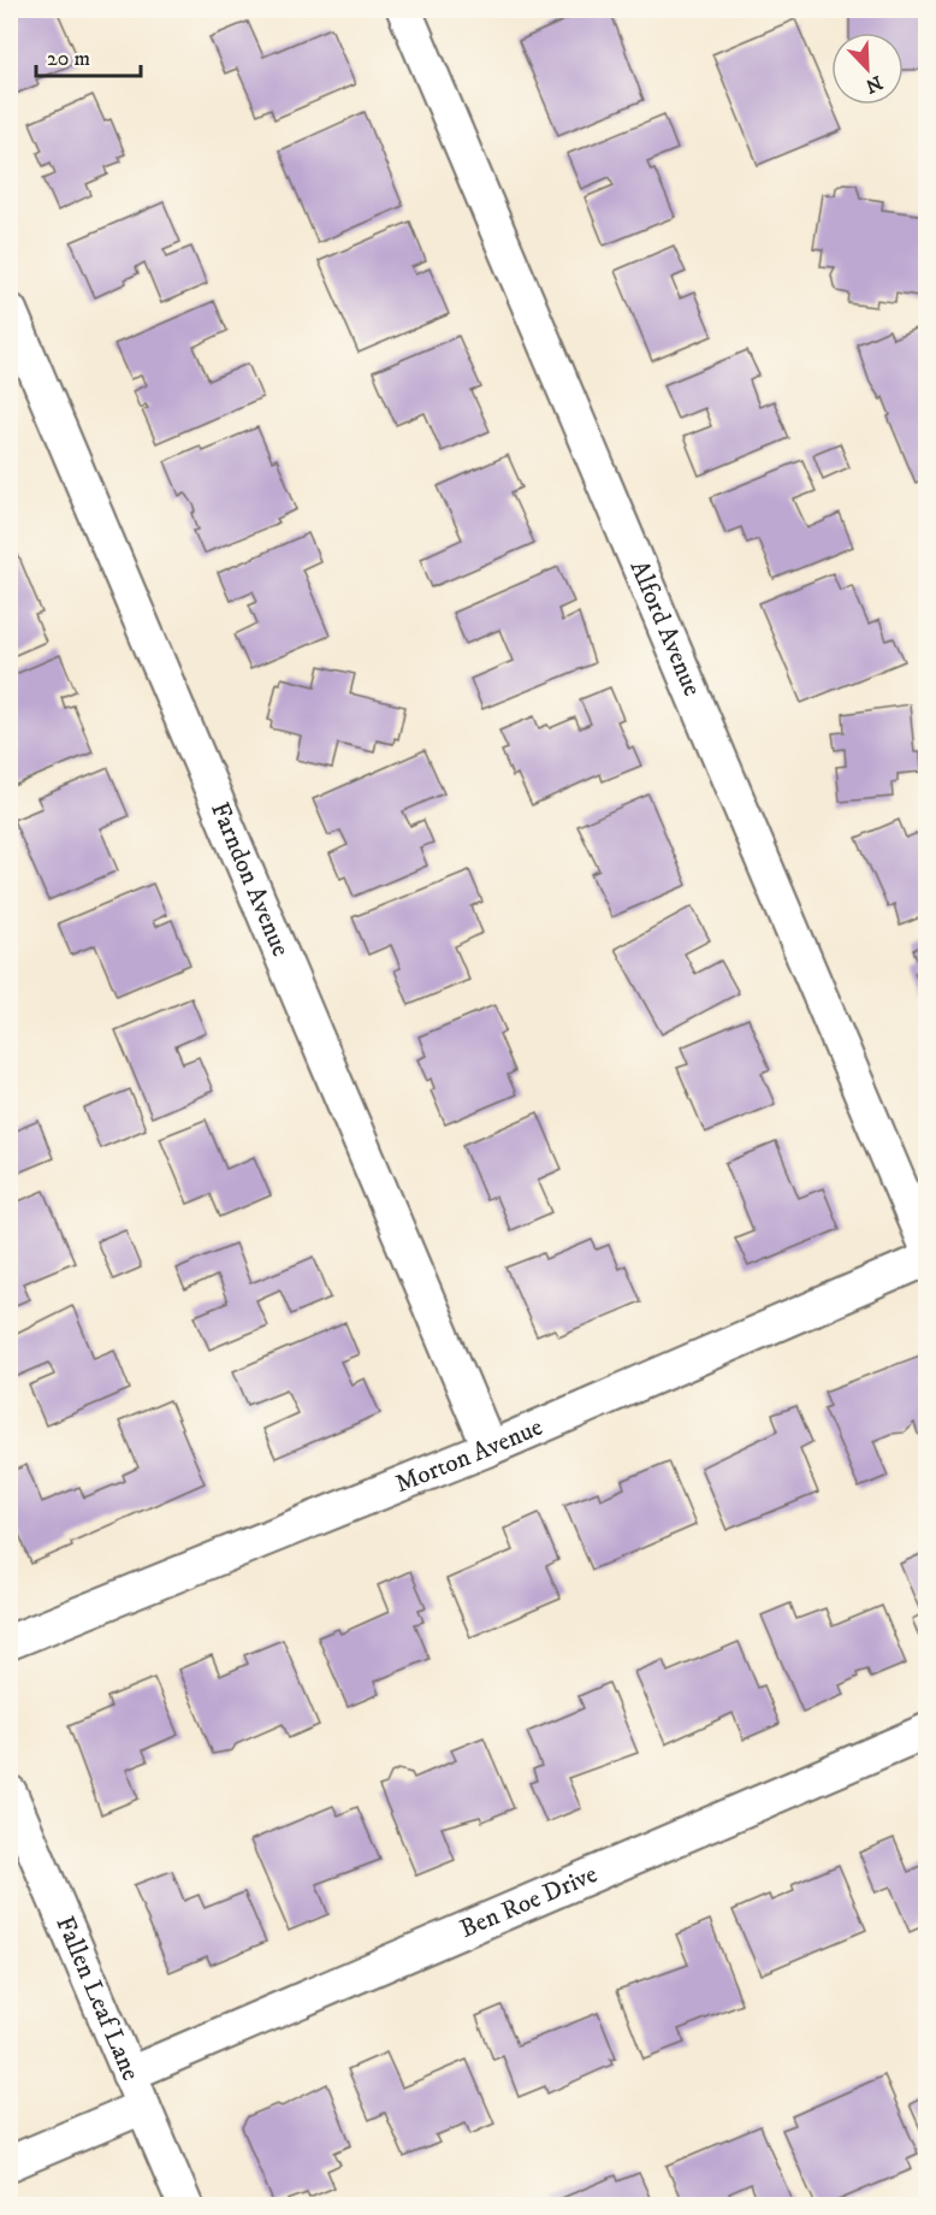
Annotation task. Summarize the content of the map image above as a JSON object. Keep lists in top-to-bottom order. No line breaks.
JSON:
{"streets":{"street":["Alford Avenue","Farndon Avenue","Morton Avenue","Ben Roe Drive","Fallen Leaf Lane"]},"crossings":[["Farndon Avenue","Morton Avenue"],["Ben Roe Drive","Fallen Leaf Lane"]],"scale_bar":"20 m","north":"bottom right"}
